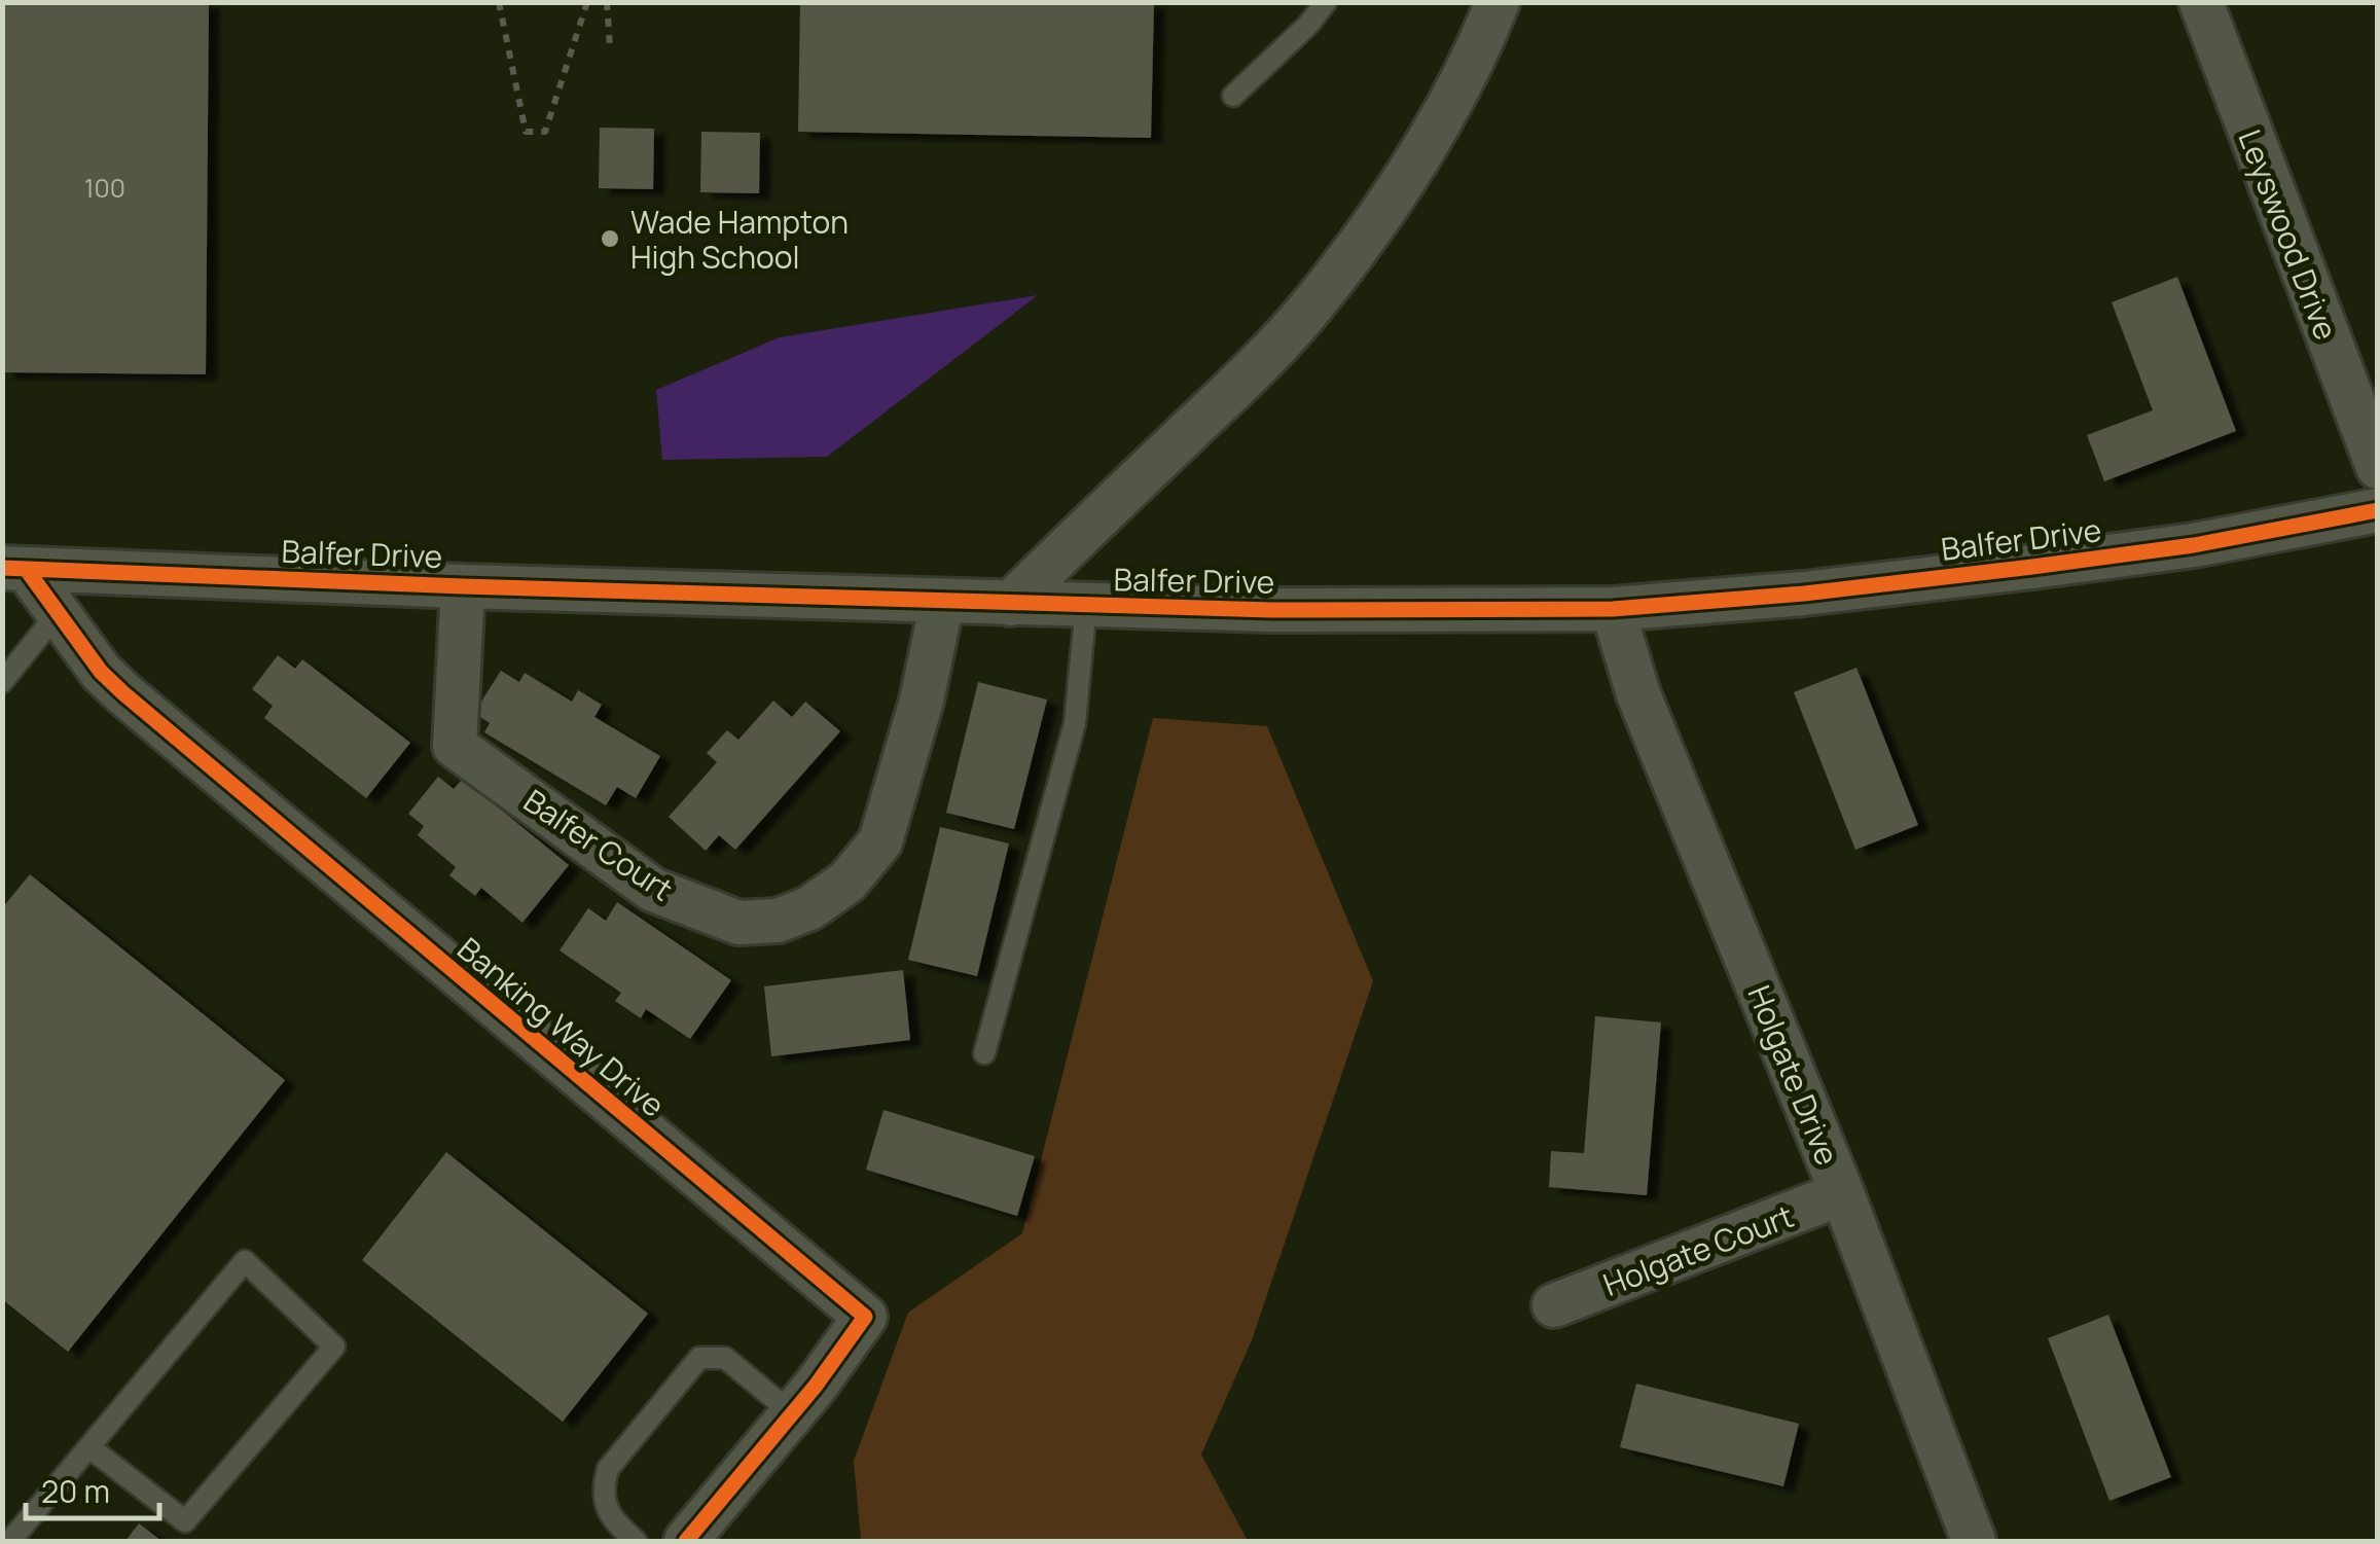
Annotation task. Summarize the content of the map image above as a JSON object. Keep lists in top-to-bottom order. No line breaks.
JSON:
{"streets":{"street":["Leyswood Drive","Balfer Drive","Balfer Court","Banking Way Drive","Holgate Drive","Holgate Court"]},"crossings":[["Balfer Drive","Balfer Court"],["Balfer Drive","Banking Way Drive"],["Balfer Drive","Holgate Drive"],["Holgate Drive","Holgate Court"]],"places":["Wade Hampton High School"],"house_numbers":["100"],"scale_bar":"20 m"}
